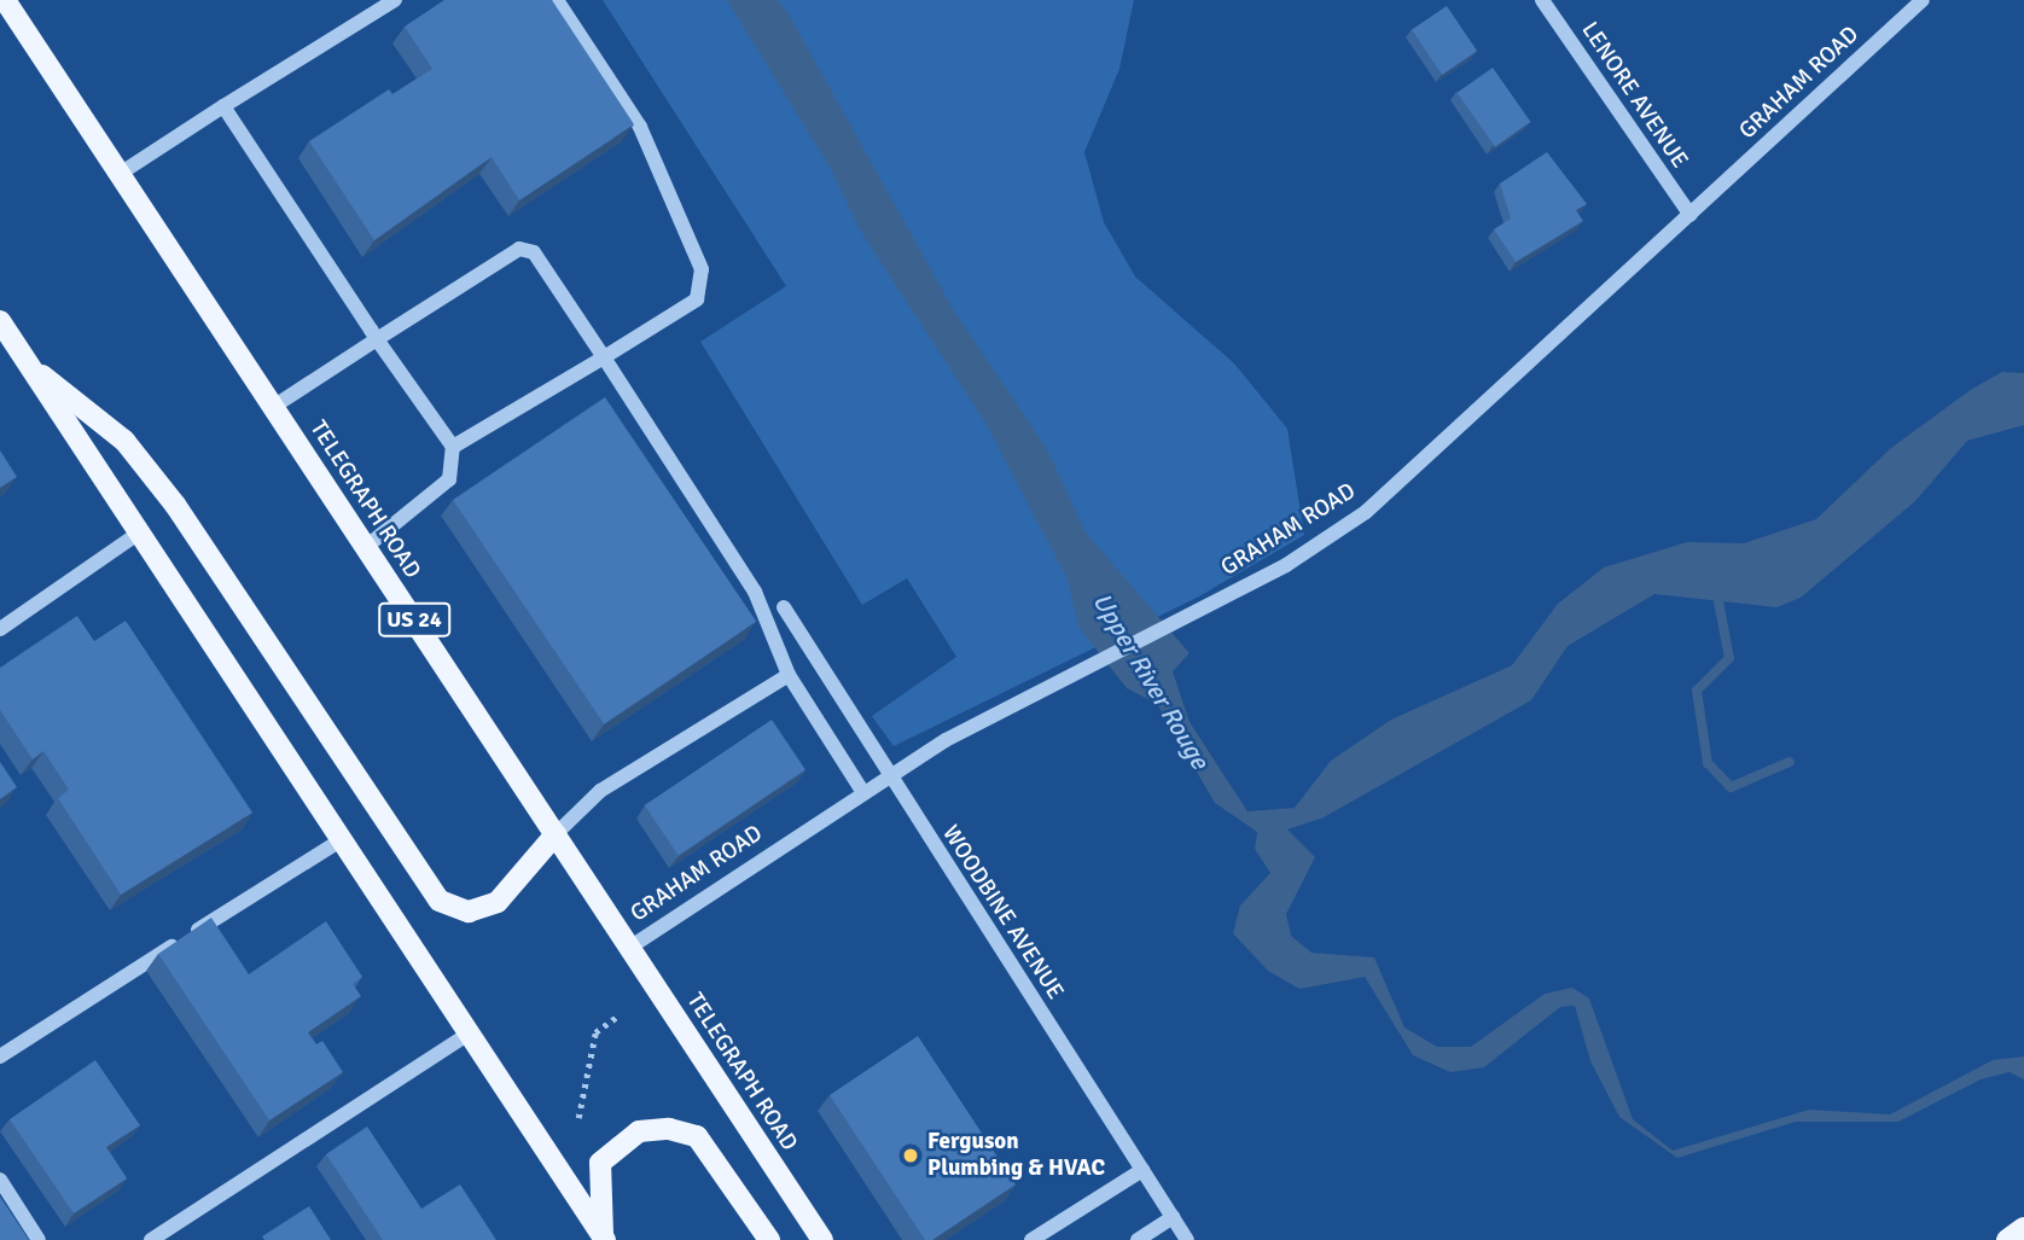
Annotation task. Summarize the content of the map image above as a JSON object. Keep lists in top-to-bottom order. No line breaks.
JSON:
{"streets":{"main road":["TELEGRAPH ROAD","US 24"],"street":["GRAHAM ROAD","LENORE AVENUE","WOODBINE AVENUE"]},"crossings":[["GRAHAM ROAD","LENORE AVENUE"],["GRAHAM ROAD","TELEGRAPH ROAD"],["GRAHAM ROAD","WOODBINE AVENUE"]],"water":["Upper River Rouge"],"places":["Ferguson Plumbing & HVAC"]}
